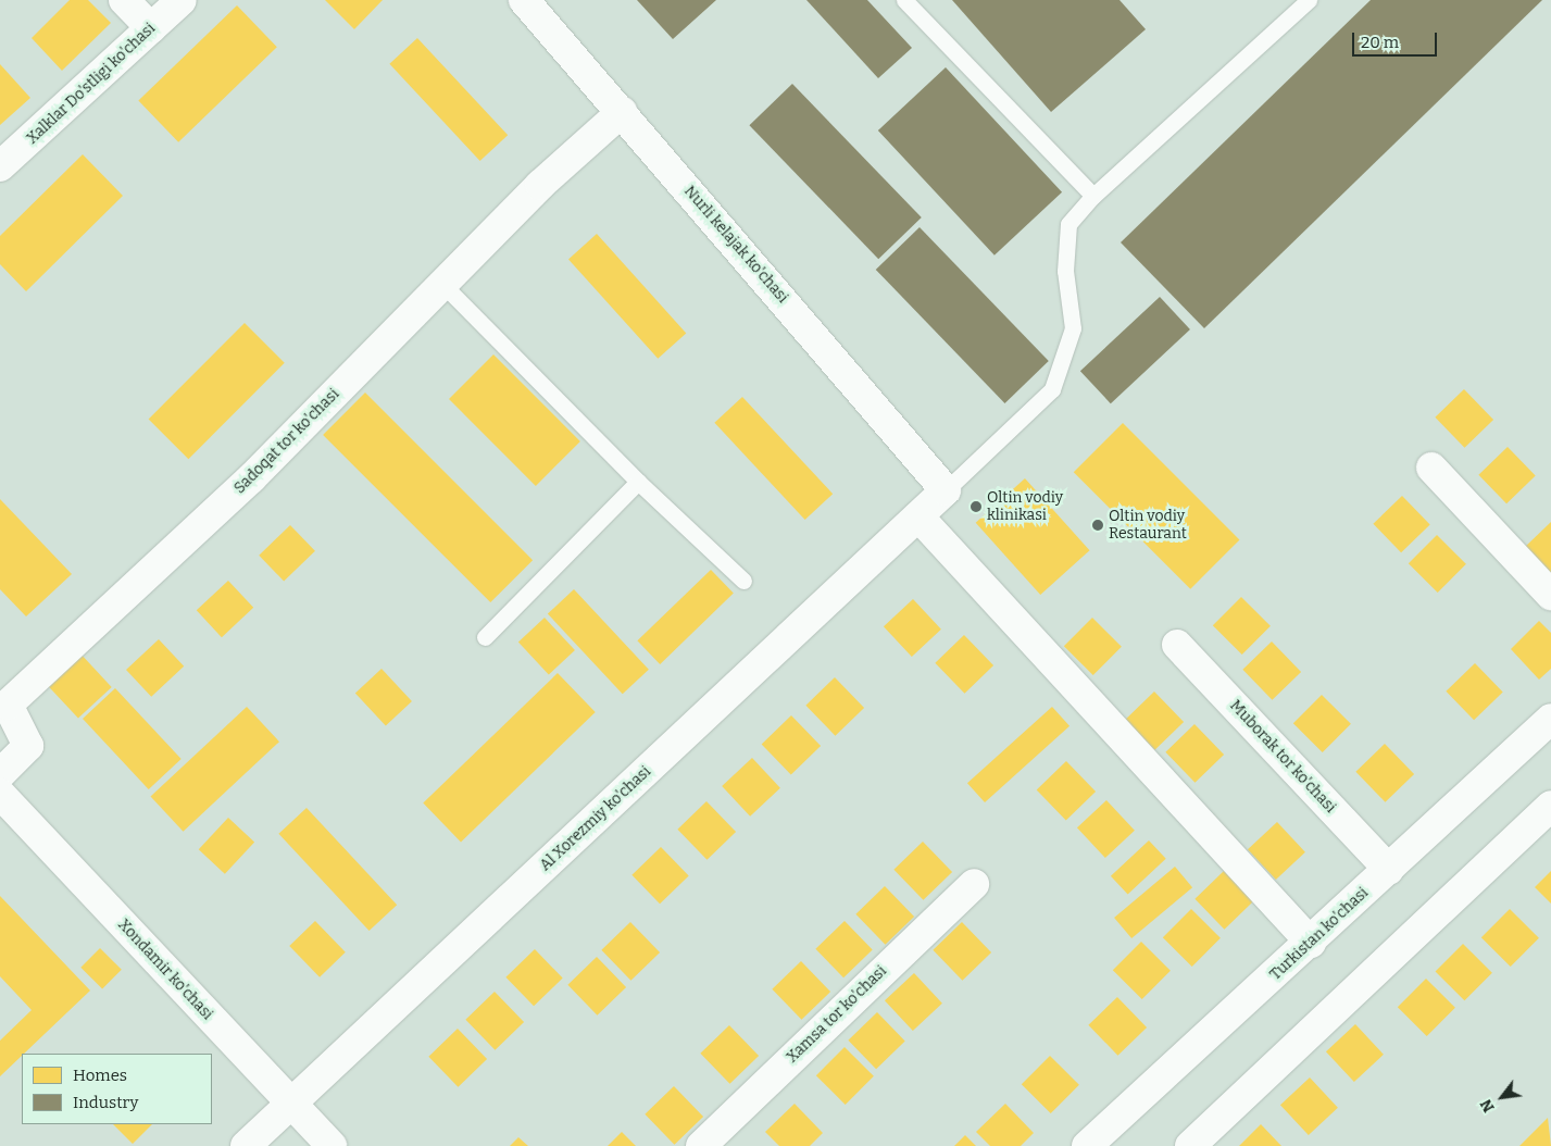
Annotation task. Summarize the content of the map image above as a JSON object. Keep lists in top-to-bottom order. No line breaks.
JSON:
{"streets":{"street":["Xalklar Do'stligi ko'chasi","Nurli kelajak ko'chasi","Sadoqat tor ko'chasi","Muborak tor ko'chasi","Al Xorezmiy ko'chasi","Turkistan ko'chasi","Xondamir ko'chasi","Xamsa tor ko'chasi"]},"crossings":[["Nurli kelajak ko'chasi","Sadoqat tor ko'chasi"],["Nurli kelajak ko'chasi","Al Xorezmiy ko'chasi"],["Muborak tor ko'chasi","Turkistan ko'chasi"],["Al Xorezmiy ko'chasi","Xondamir ko'chasi"]],"places":["Oltin vodiy klinikasi","Oltin vodiy Restaurant"],"legend":["Homes","Industry"],"scale_bar":"20 m","north":"bottom left"}
